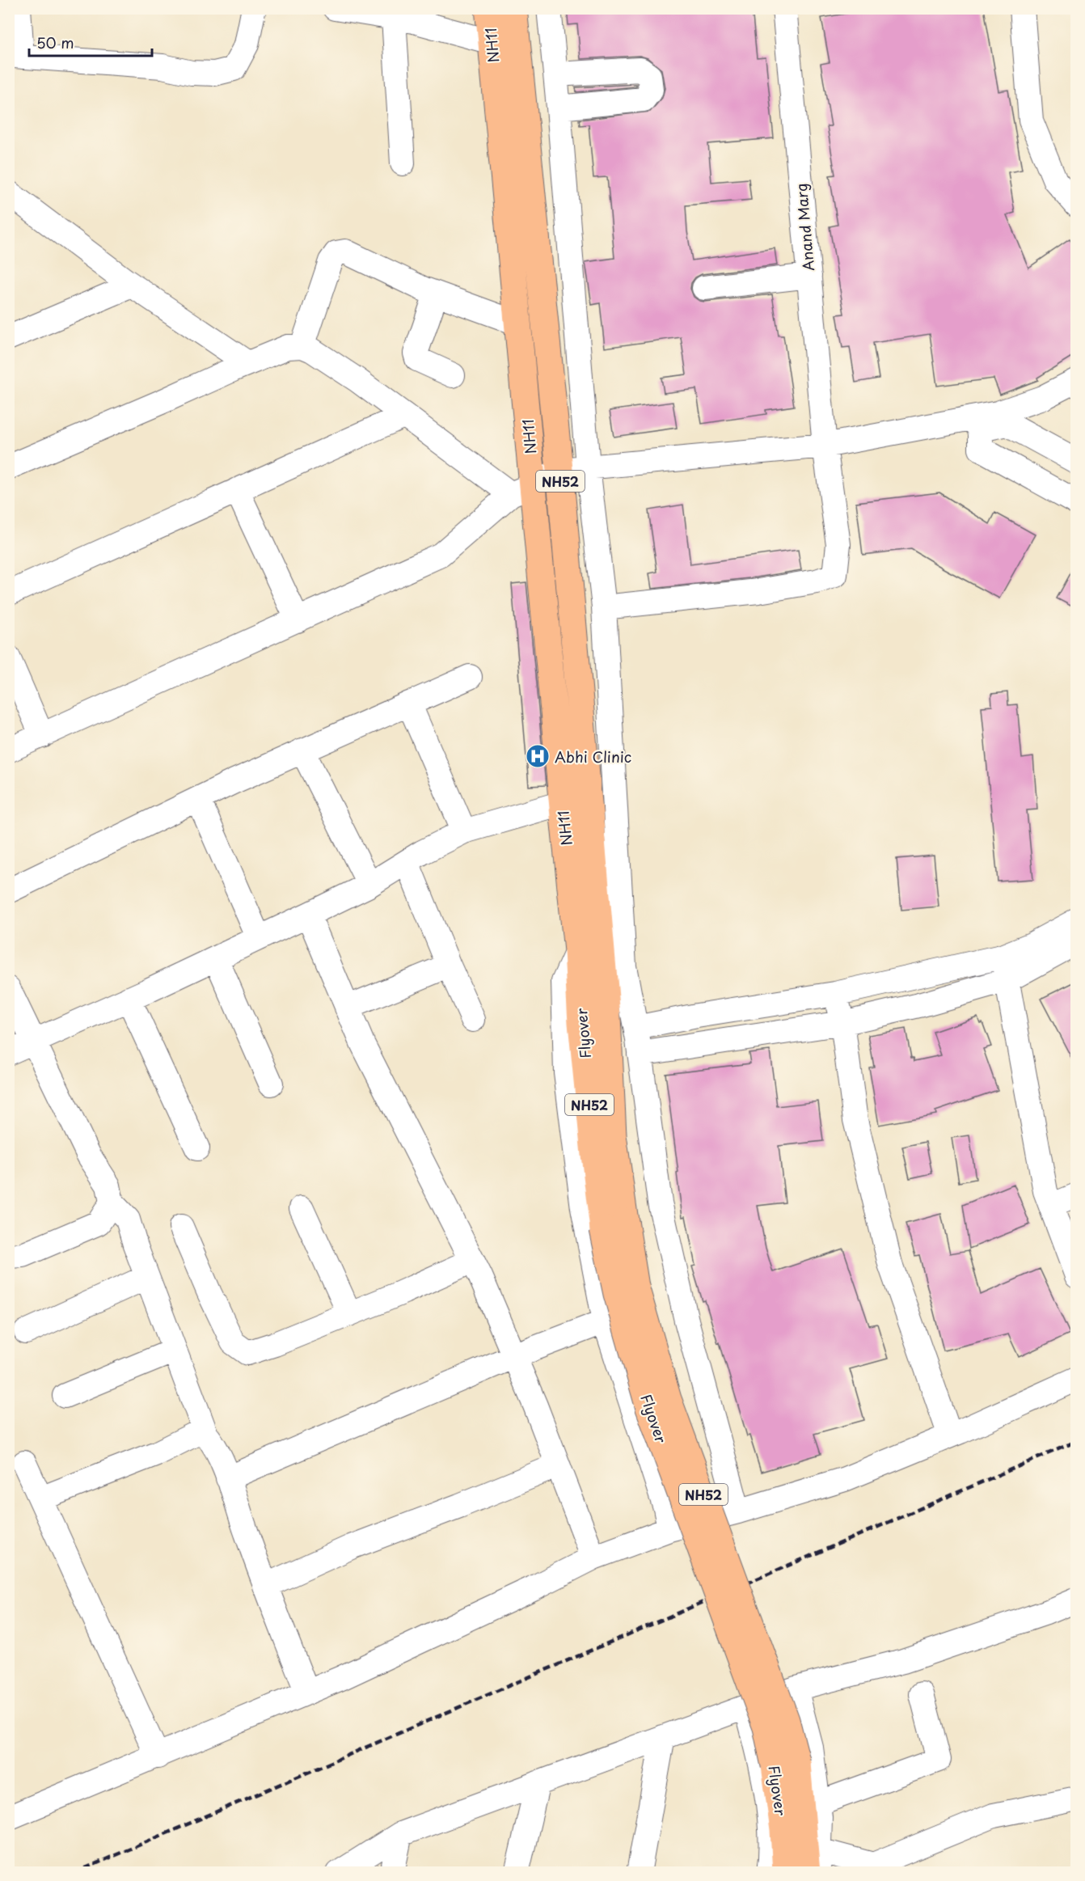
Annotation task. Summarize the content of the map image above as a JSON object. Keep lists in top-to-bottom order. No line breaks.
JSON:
{"streets":{"highway":["NH11","NH52","Flyover"],"street":["Anand Marg"]},"crossings":[["NH11","NH52"],["NH11","Flyover"],["NH52","Flyover"]],"places":{"hospital":["Abhi Clinic"]},"scale_bar":"50 m"}
